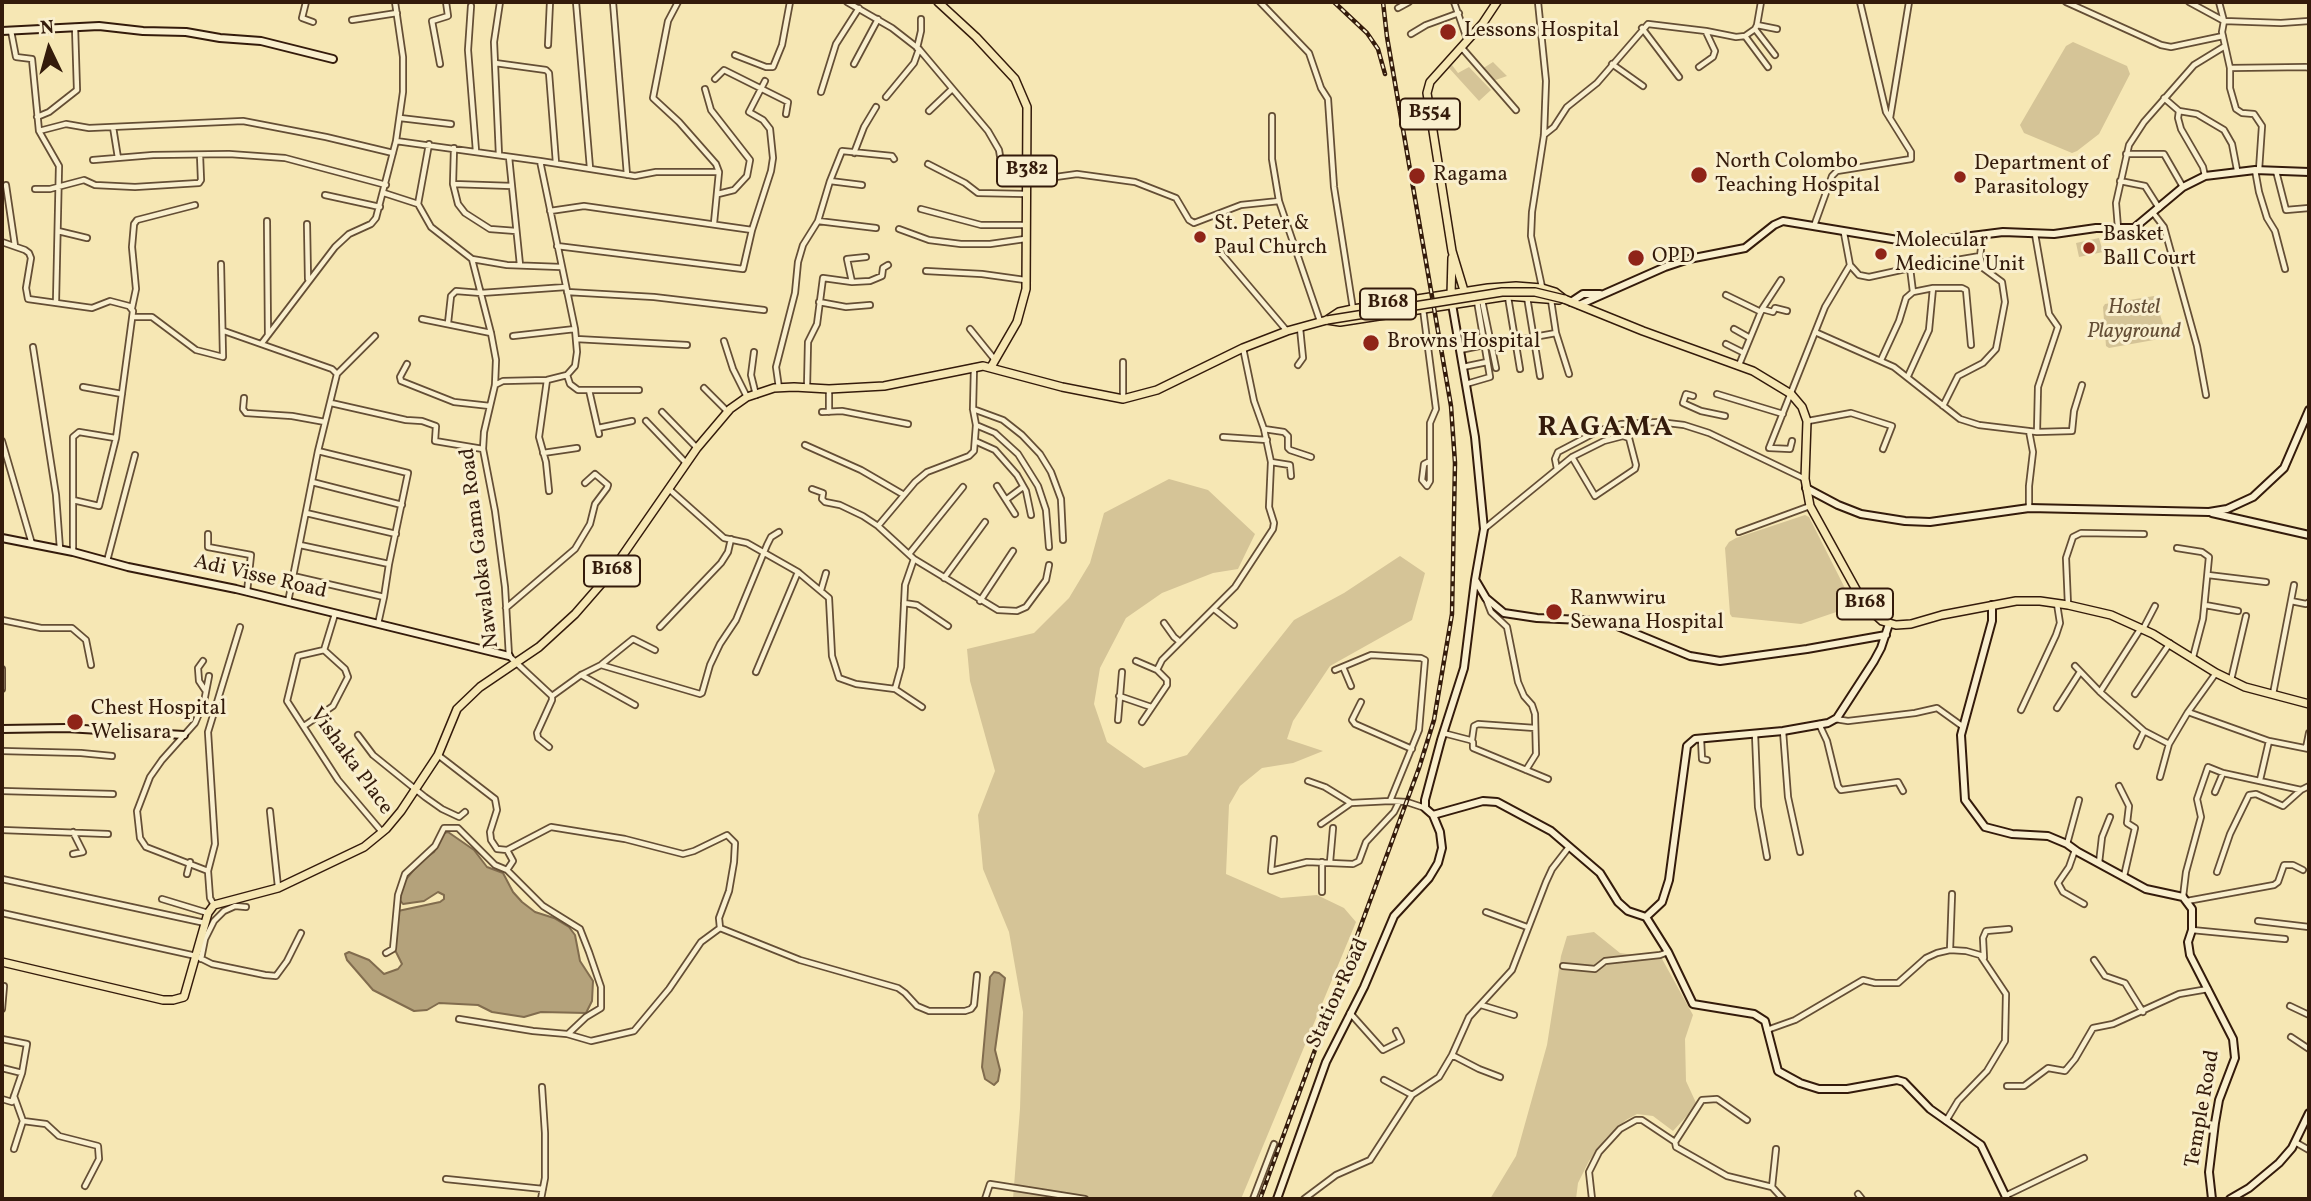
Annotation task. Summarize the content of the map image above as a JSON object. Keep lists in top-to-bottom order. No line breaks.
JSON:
{"streets":{"main road":["B554","B382","B168"],"street":["Nawaloka Gama Road","Adi Visse Road","Vishaka Place","Station Road","Temple Road"]},"crossings":[["B554","B168"],["B382","B168"],["B168","Nawaloka Gama Road"],["B168","Vishaka Place"],["Nawaloka Gama Road","Adi Visse Road"]],"districts":["RAGAMA"],"parks":["Hostel Playground"],"places":["Lessons Hospital","North Colombo Teaching Hospital","Ragama","Department of Parasitology","St. Peter & Paul Church","Basket Ball Court","Molecular Medicine Unit","OPD","Browns Hospital","Ranwwiru Sewana Hospital","Chest Hospital Welisara"],"north":"top"}
